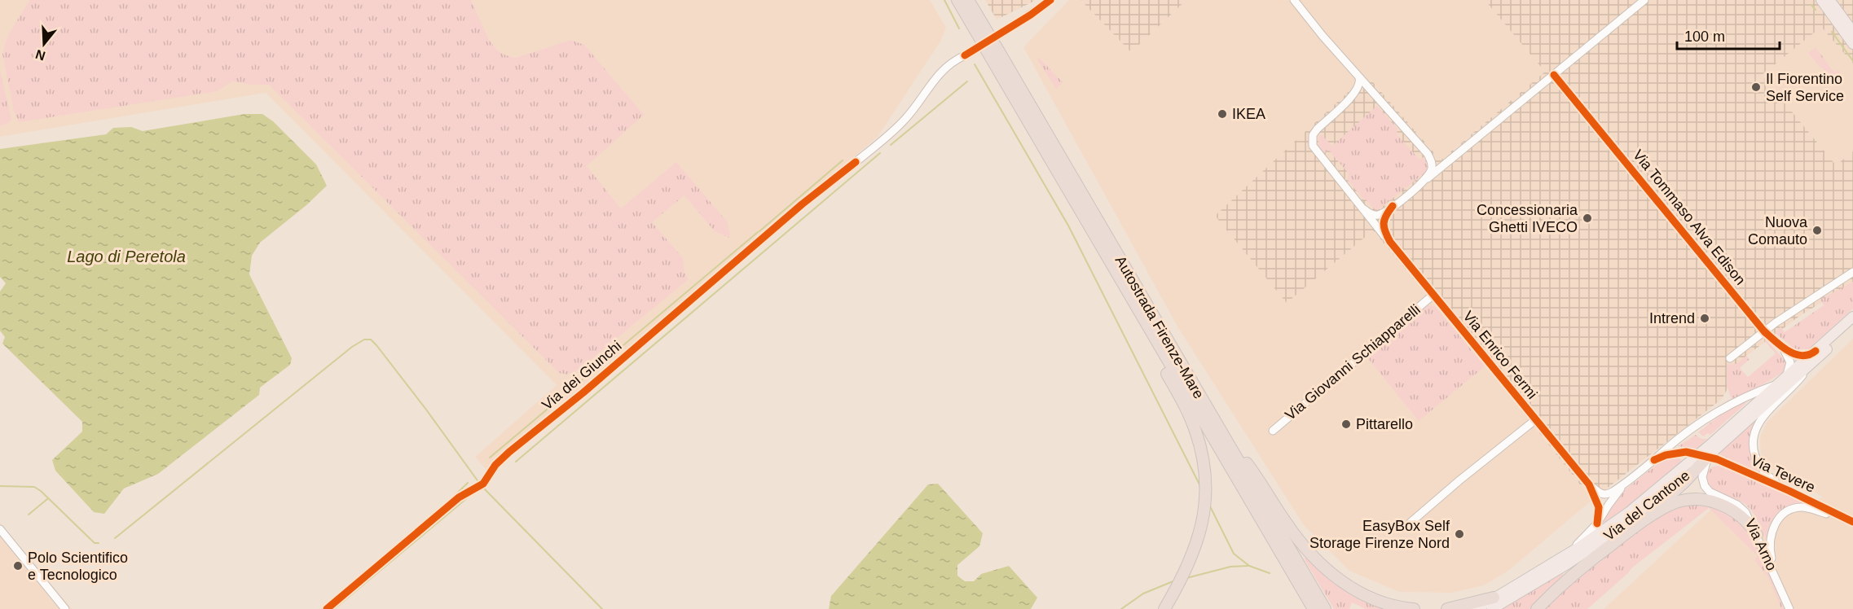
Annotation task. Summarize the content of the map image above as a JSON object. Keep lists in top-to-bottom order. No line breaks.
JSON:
{"streets":{"highway":["Autostrada Firenze-Mare"],"main road":["Via del Cantone"],"street":["Via Tommaso Alva Edison","Via Enrico Fermi","Via Giovanni Schiapparelli","Via Tevere","Via Arno"],"cycle path":["Via dei Giunchi"]},"crossings":[["Via Tommaso Alva Edison","Via del Cantone"],["Via Enrico Fermi","Via Giovanni Schiapparelli"],["Via Enrico Fermi","Via del Cantone"],["Via Tevere","Via del Cantone"],["Via Tevere","Via Arno"],["Via del Cantone","Via Arno"]],"water":["Lago di Peretola"],"places":["Il Fiorentino Self Service","IKEA","Concessionaria Ghetti IVECO","Nuova Comauto","Intrend","Pittarello","EasyBox Self Storage Firenze Nord","Polo Scientifico e Tecnologico"],"scale_bar":"100 m","north":"bottom"}
